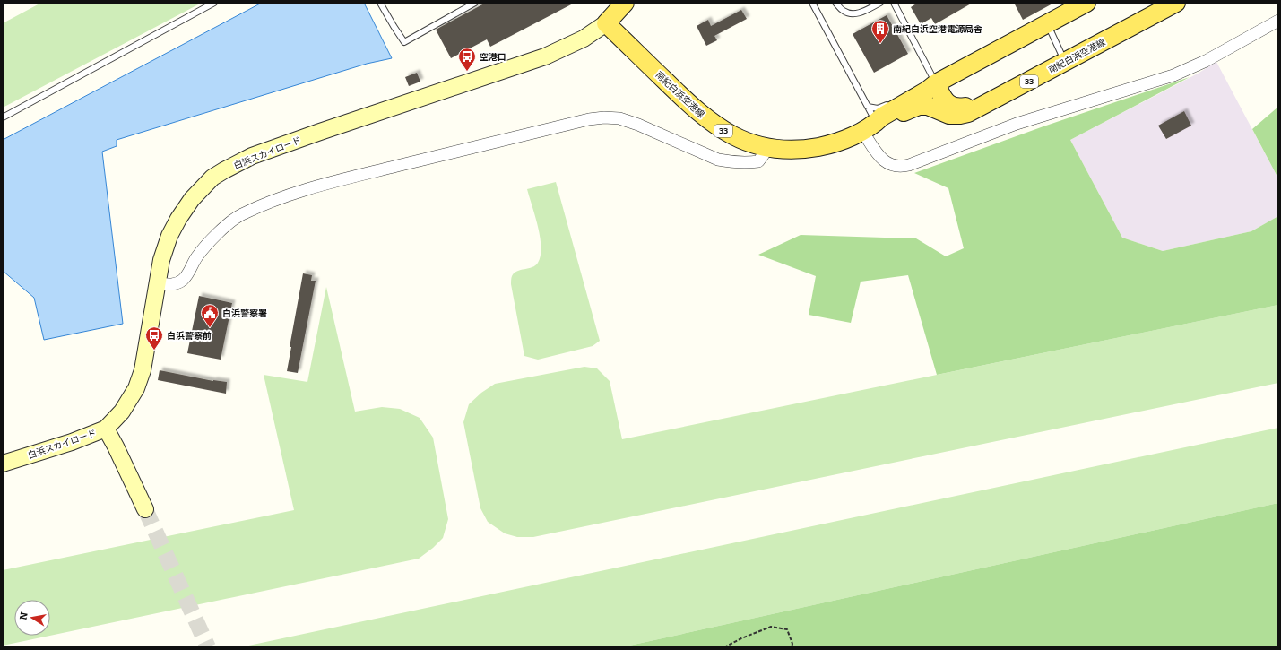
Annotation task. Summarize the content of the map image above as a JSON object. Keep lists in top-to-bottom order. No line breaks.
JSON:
{"streets":{"main road":["南紀白浜空港線","33"],"street":["白浜スカイロード"]},"crossings":[["南紀白浜空港線","白浜スカイロード"]],"places":{"building":["南紀白浜空港電源局舎"],"bus stop":["空港口","白浜警察前"],"public building":["白浜警察署"]},"north":"left"}
